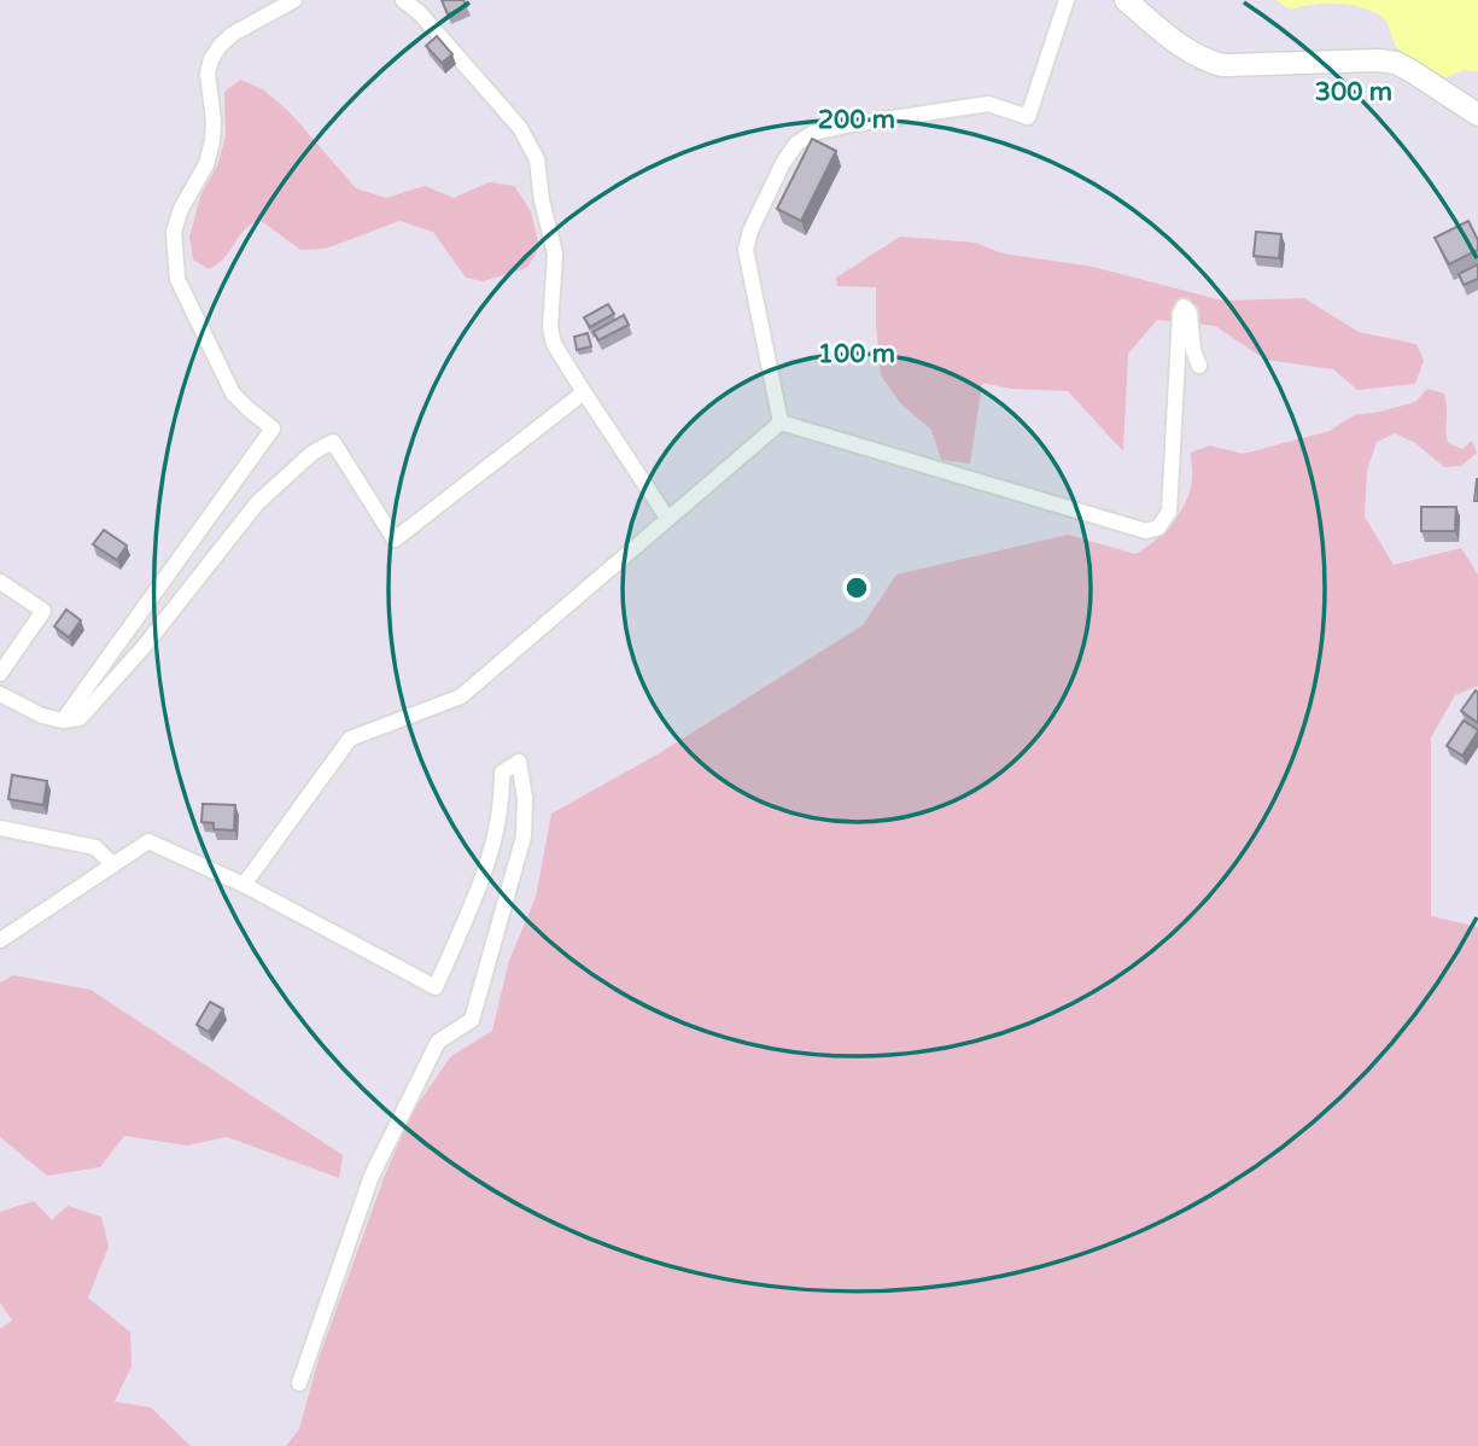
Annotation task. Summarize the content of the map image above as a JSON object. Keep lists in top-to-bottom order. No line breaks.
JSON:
{"rings":["300 m","200 m","100 m"]}
